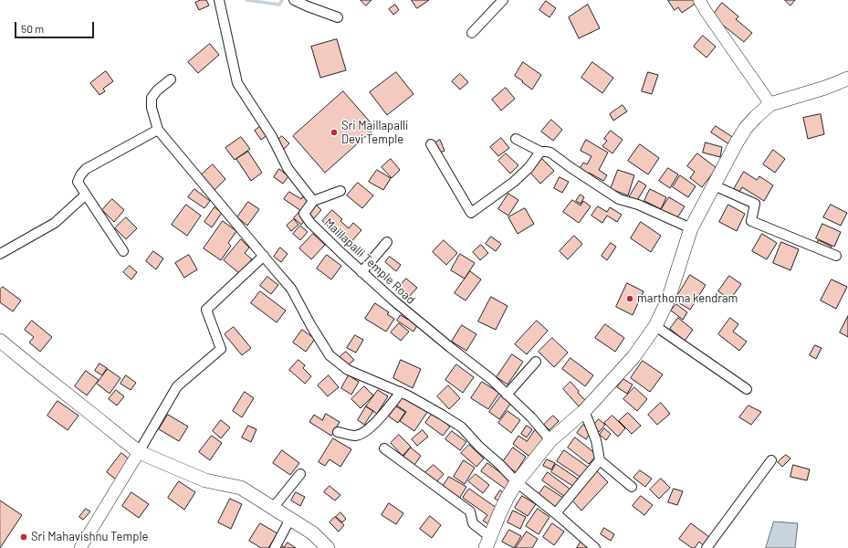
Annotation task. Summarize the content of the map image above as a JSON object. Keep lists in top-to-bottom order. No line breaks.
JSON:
{"streets":{"street":["Maillapalli Temple Road"]},"places":["Sri Maillapalli Devi Temple","marthoma kendram","Sri Mahavishnu Temple"],"scale_bar":"50 m"}
